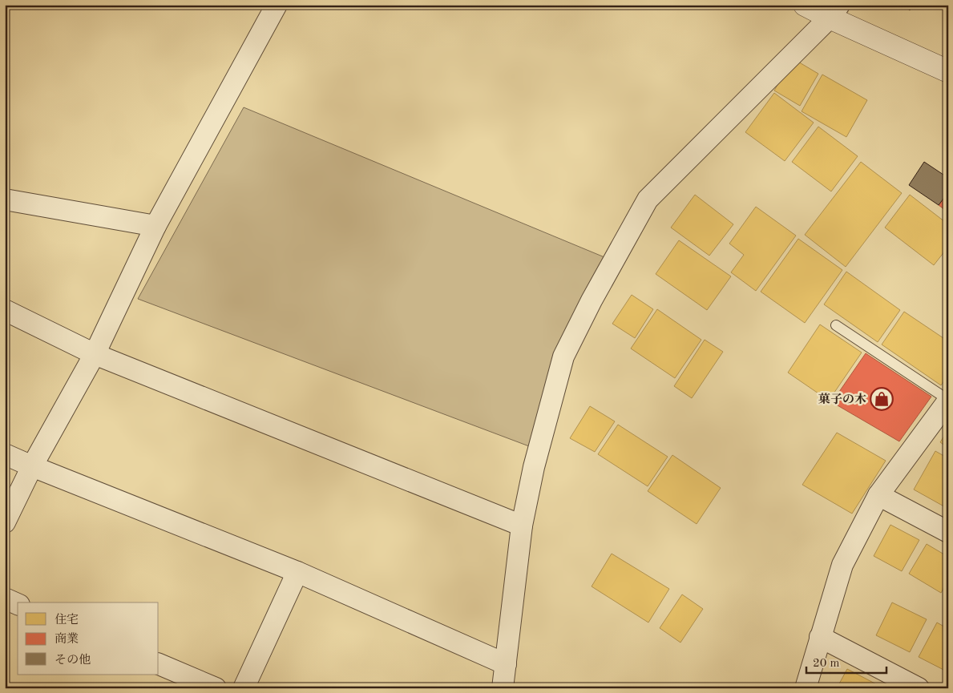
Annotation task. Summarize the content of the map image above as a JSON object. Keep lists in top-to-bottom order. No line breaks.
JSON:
{"places":{"shop":["菓子の木"]},"legend":["住宅","商業","その他"],"scale_bar":"20 m"}
